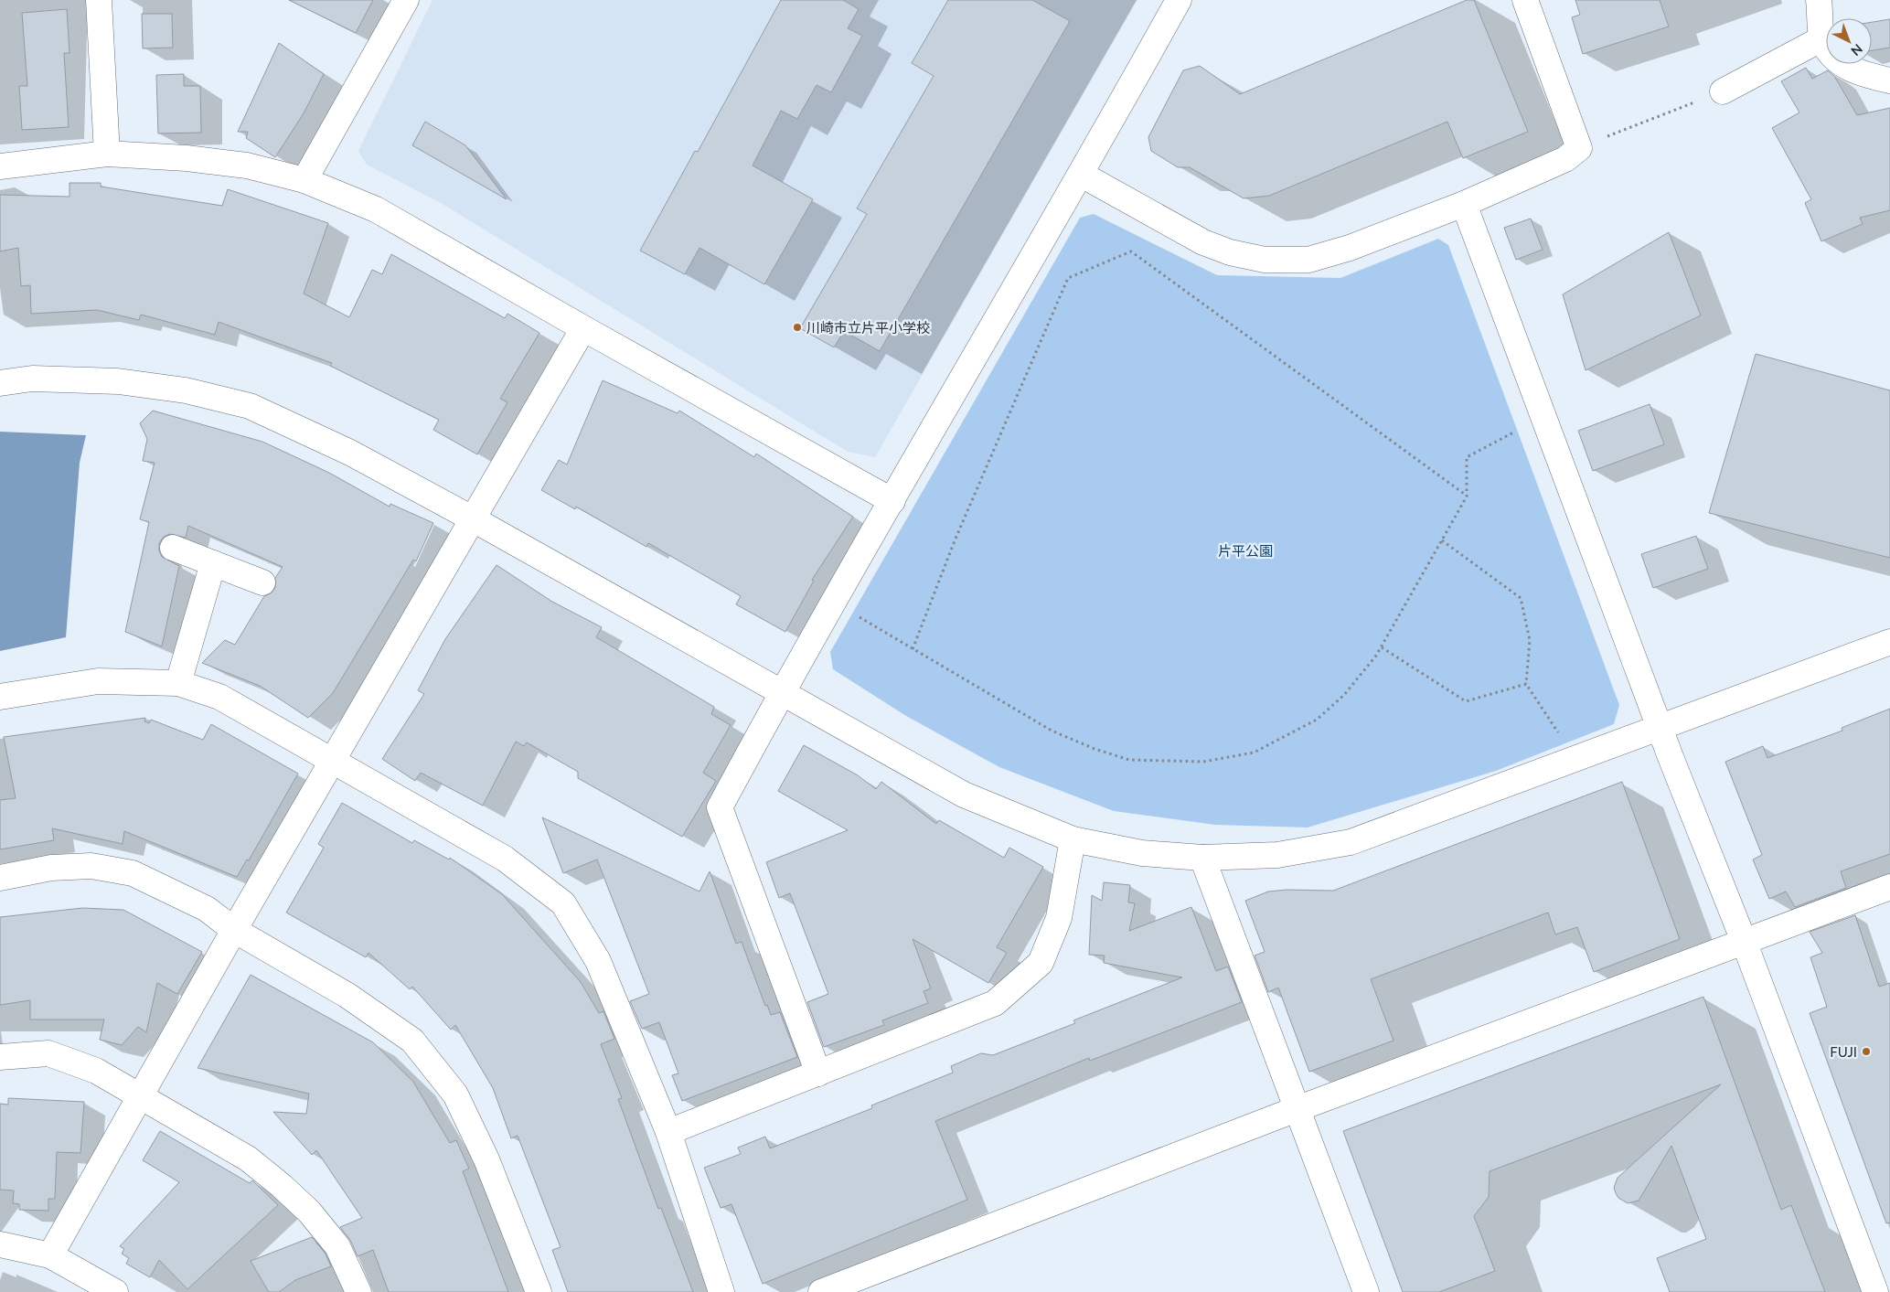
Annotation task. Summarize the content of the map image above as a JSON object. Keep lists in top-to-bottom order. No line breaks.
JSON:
{"parks":["片平公園"],"places":["川崎市立片平小学校","FUJI"],"north":"bottom right"}
